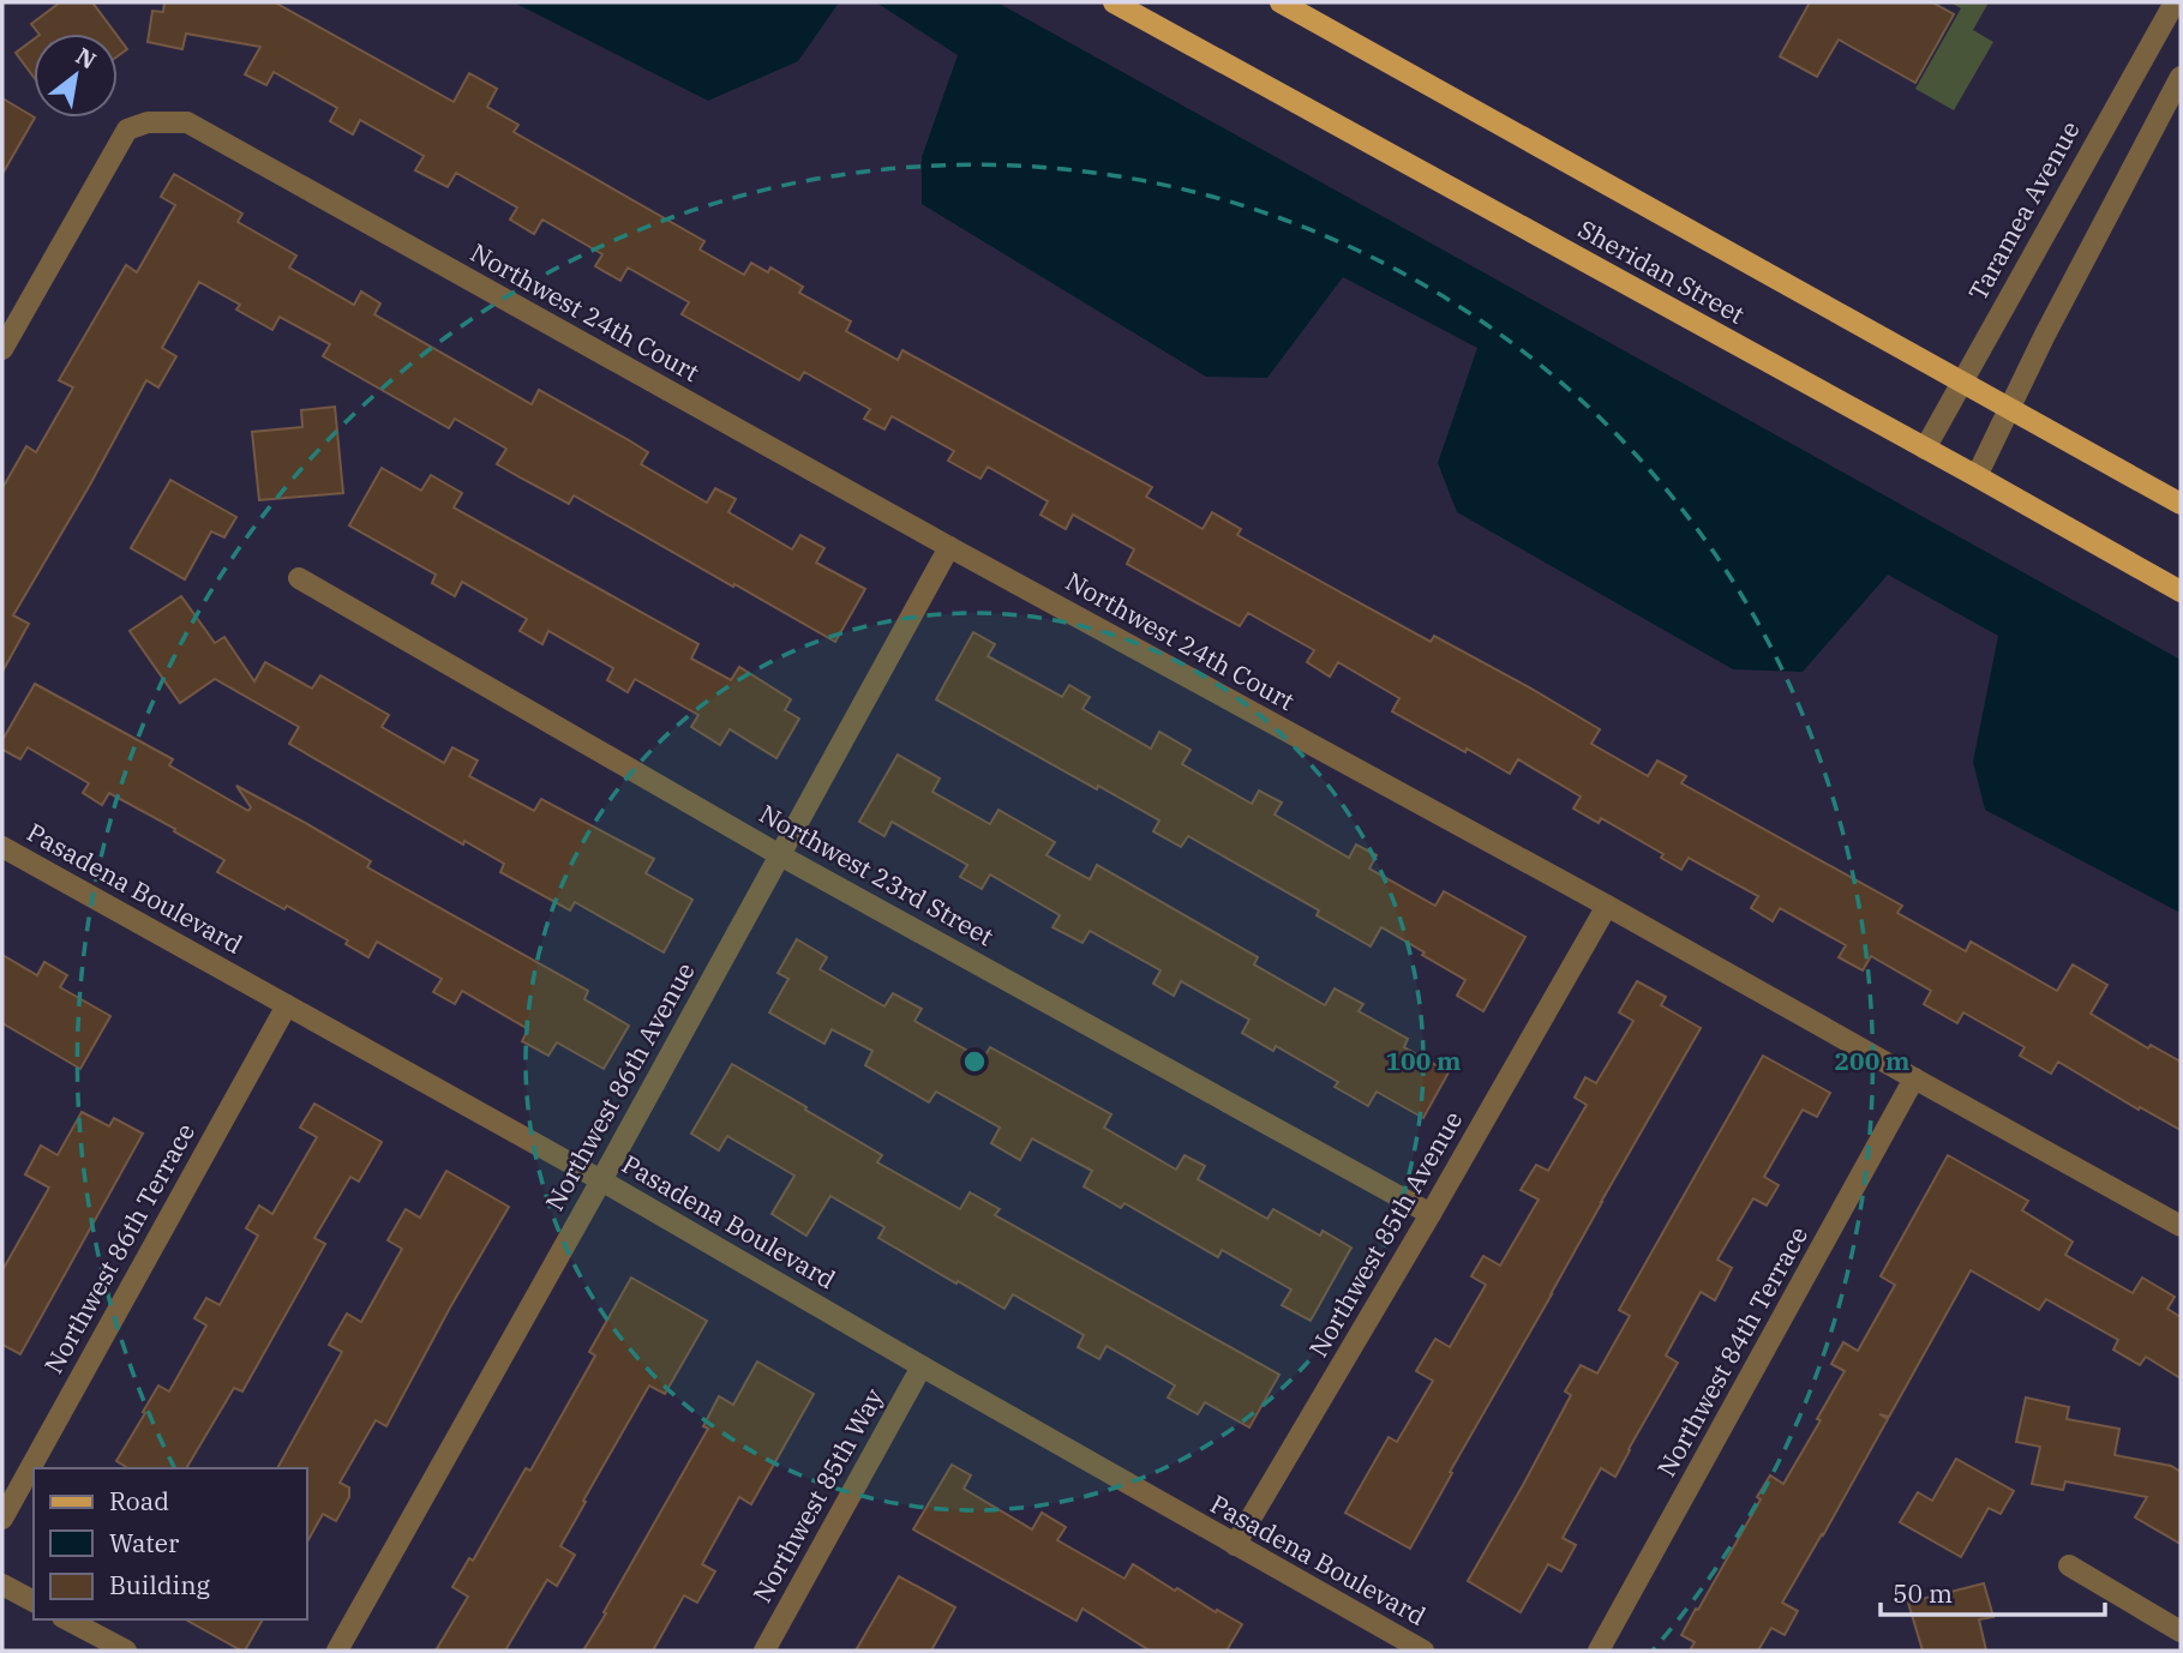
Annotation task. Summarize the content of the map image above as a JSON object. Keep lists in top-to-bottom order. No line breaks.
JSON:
{"streets":{"main road":["Sheridan Street"],"street":["Taramea Avenue","Northwest 24th Court","Northwest 23rd Street","Pasadena Boulevard","Northwest 86th Avenue","Northwest 85th Avenue","Northwest 86th Terrace","Northwest 84th Terrace","Northwest 85th Way"]},"crossings":[["Taramea Avenue","Sheridan Street"],["Northwest 24th Court","Northwest 86th Avenue"],["Northwest 24th Court","Northwest 85th Avenue"],["Northwest 24th Court","Northwest 84th Terrace"],["Northwest 23rd Street","Northwest 86th Avenue"],["Northwest 23rd Street","Northwest 85th Avenue"],["Pasadena Boulevard","Northwest 86th Avenue"],["Pasadena Boulevard","Northwest 85th Avenue"],["Pasadena Boulevard","Northwest 86th Terrace"],["Pasadena Boulevard","Northwest 85th Way"]],"legend":["Road","Water","Building"],"scale_bar":"50 m","north":"top right","rings":["100 m","200 m"]}
